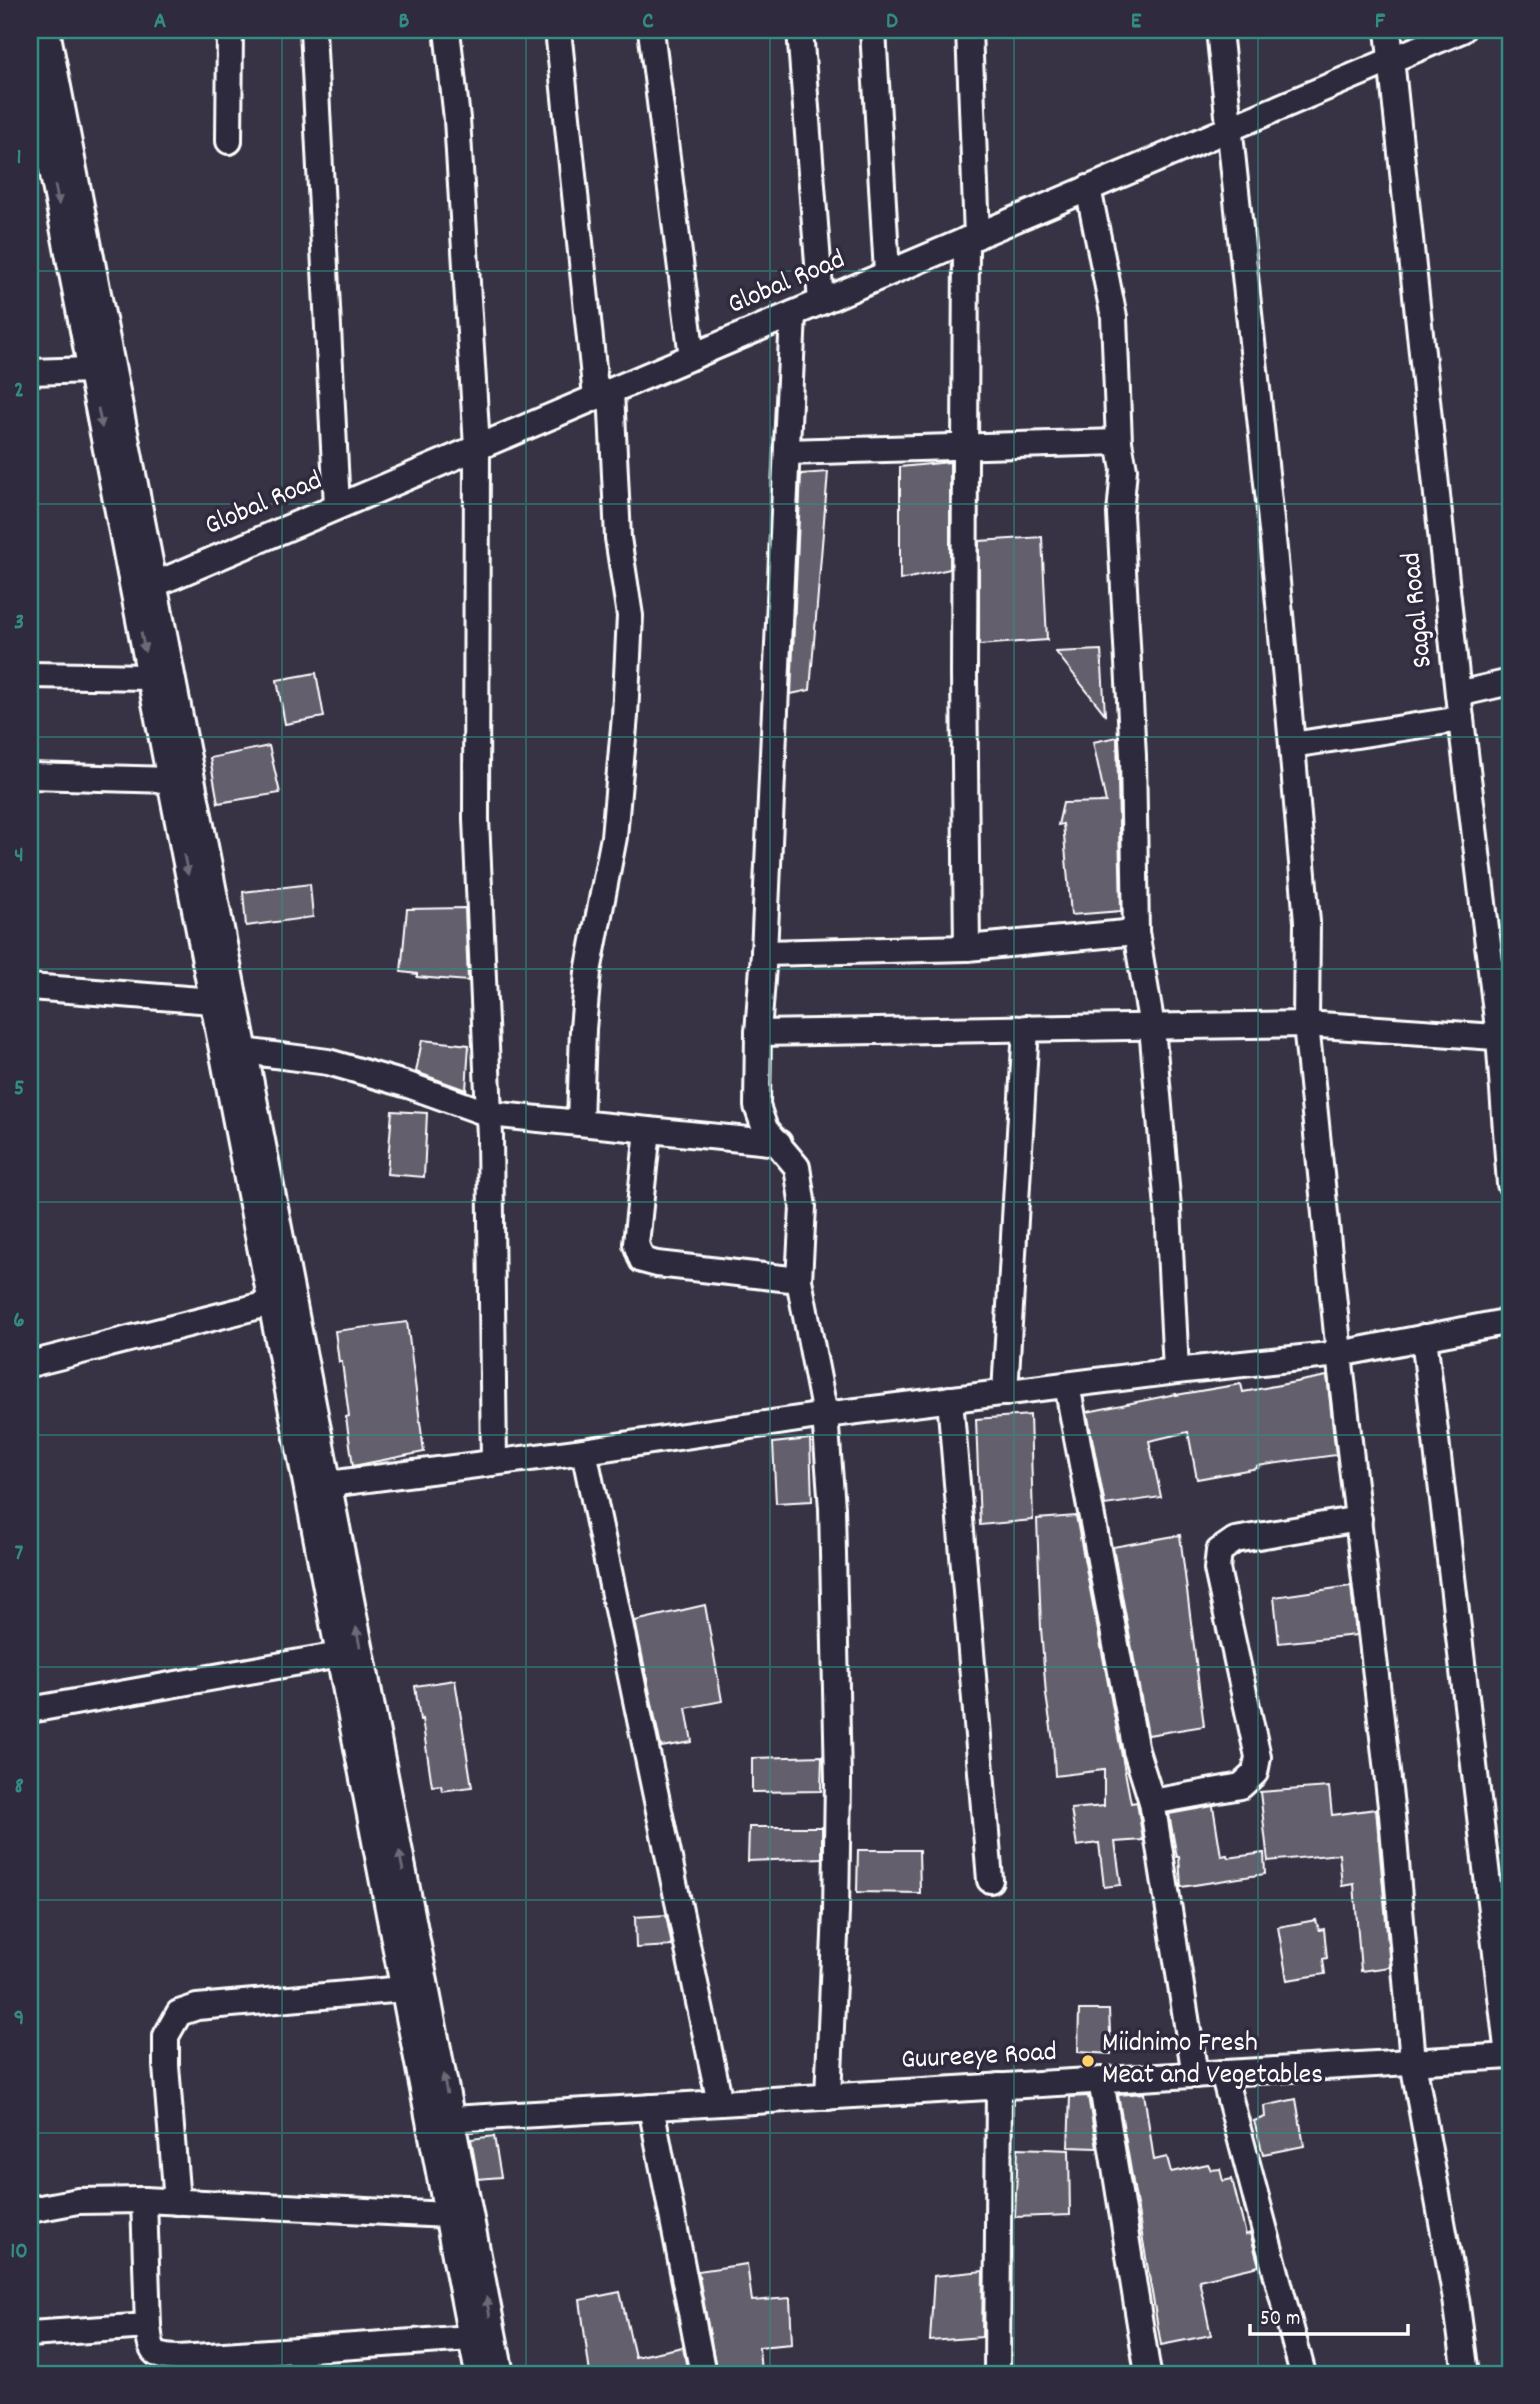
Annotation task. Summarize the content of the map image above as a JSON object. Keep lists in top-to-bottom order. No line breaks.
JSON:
{"streets":{"street":["Global Road","Sagal Road","Guureeye Road"]},"crossings":[["Global Road","Sagal Road"]],"places":["Miidnimo Fresh Meat and Vegetables"],"scale_bar":"50 m","grid":{"columns":["A","B","C","D","E","F"],"rows":["1","2","3","4","5","6","7","8","9","10"]}}
